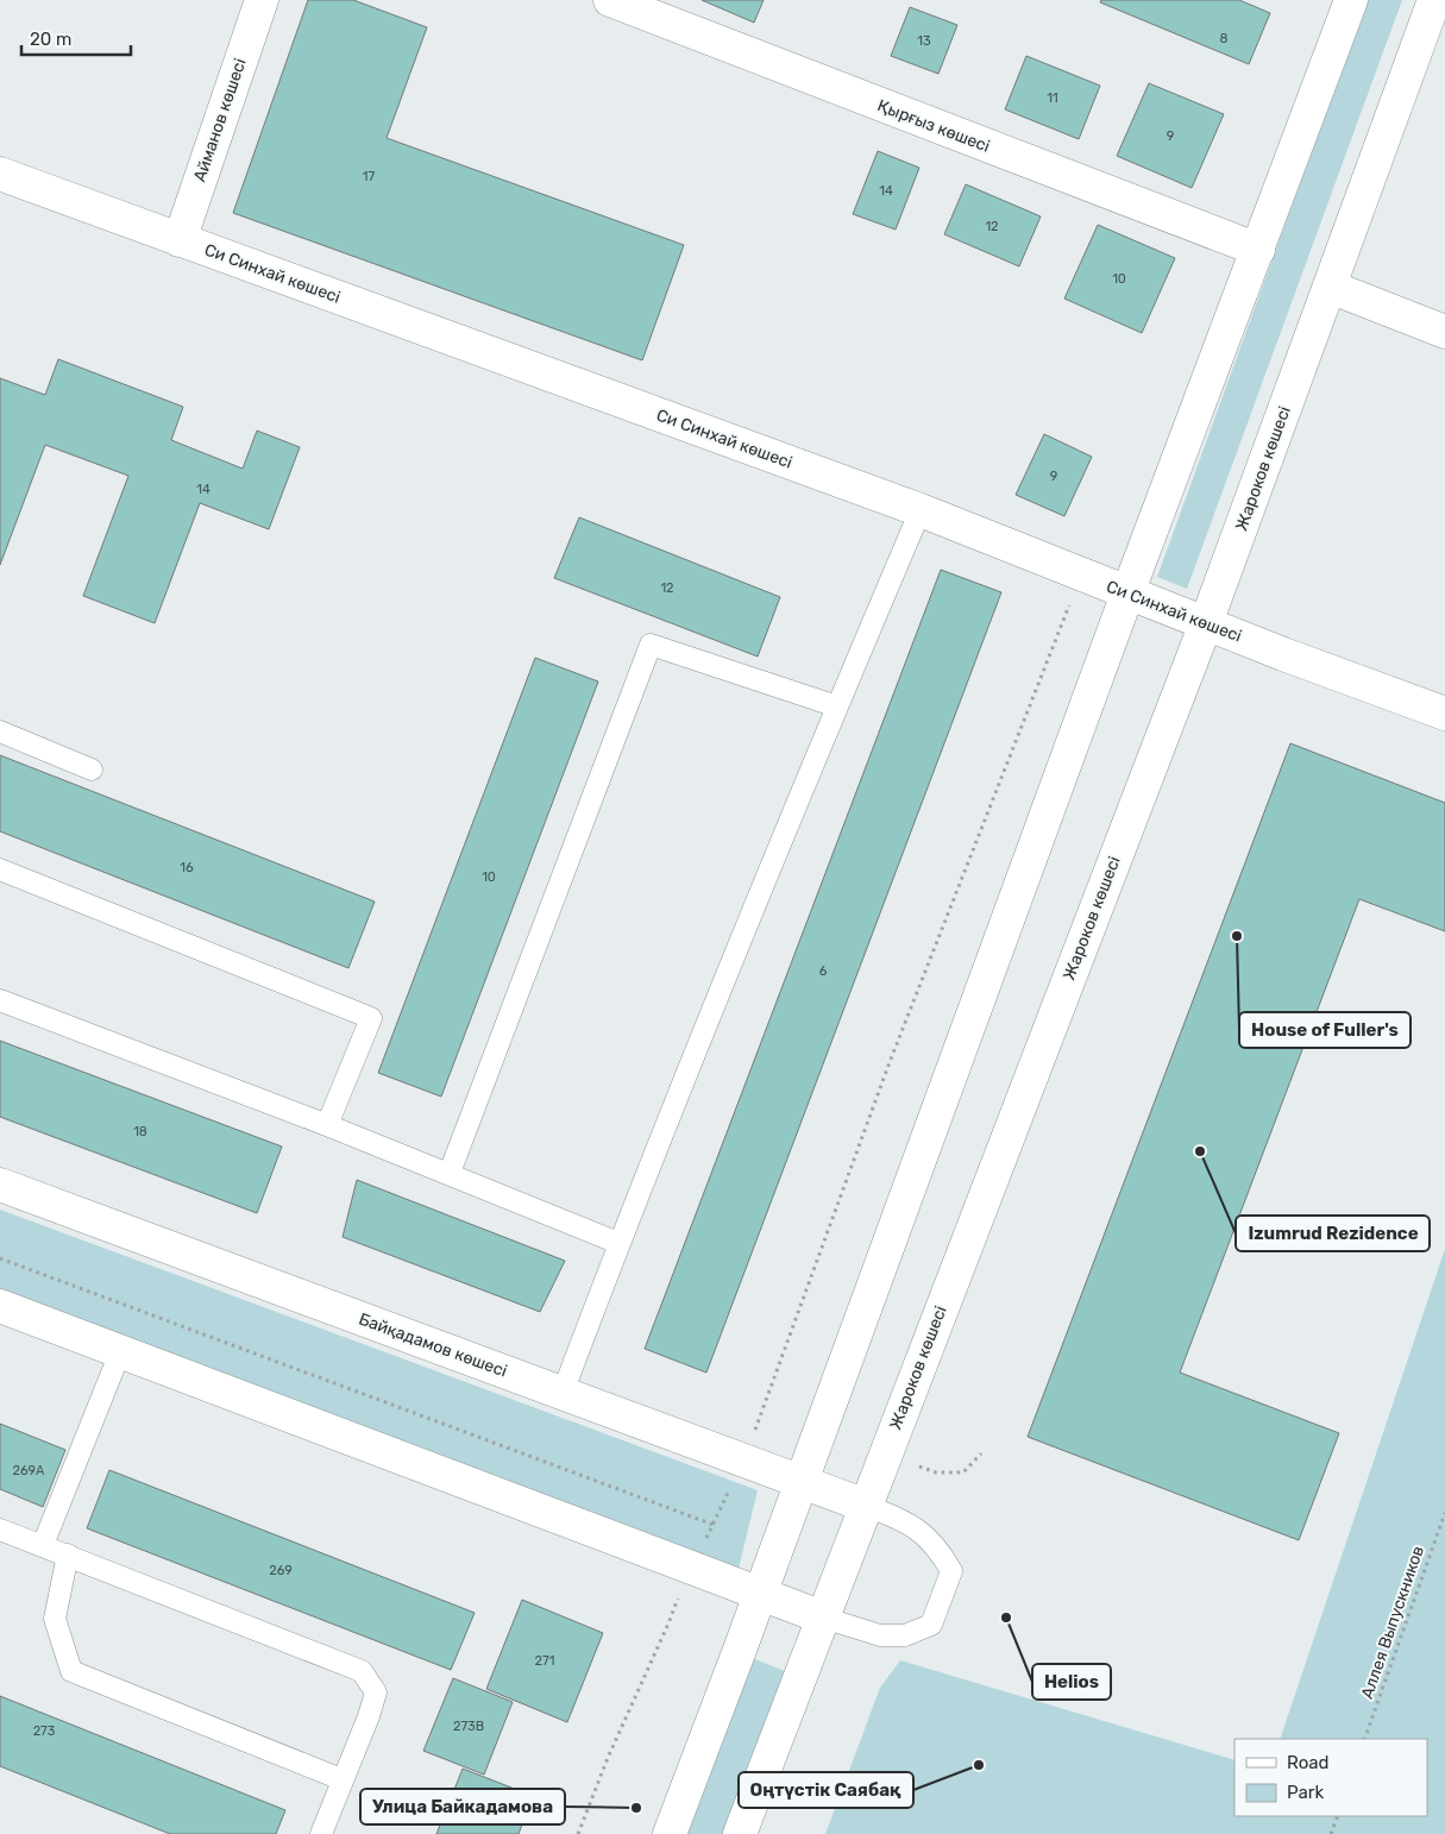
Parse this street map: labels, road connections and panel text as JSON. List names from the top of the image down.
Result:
{
  "streets": {
    "street": [
      "Айманов көшесі",
      "Қырғыз көшесі",
      "Си Синхай көшесі",
      "Жароков көшесі",
      "Байқадамов көшесі"
    ],
    "path": ["Аллея Выпускников"]
  },
  "crossings": [
    ["Айманов көшесі", "Си Синхай көшесі"],
    ["Си Синхай көшесі", "Жароков көшесі"],
    ["Жароков көшесі", "Байқадамов көшесі"]
  ],
  "places": [
    "House of Fuller's",
    "Izumrud Rezidence",
    "Helios",
    "Оңтүстік Саябақ",
    "Улица Байкадамова"
  ],
  "house_numbers": [
    "8",
    "13",
    "11",
    "9",
    "17",
    "14",
    "12",
    "10",
    "9",
    "14",
    "12",
    "16",
    "10",
    "6",
    "18",
    "269А",
    "269",
    "271",
    "273В",
    "273"
  ],
  "legend": ["Road", "Park"],
  "scale_bar": "20 m"
}
